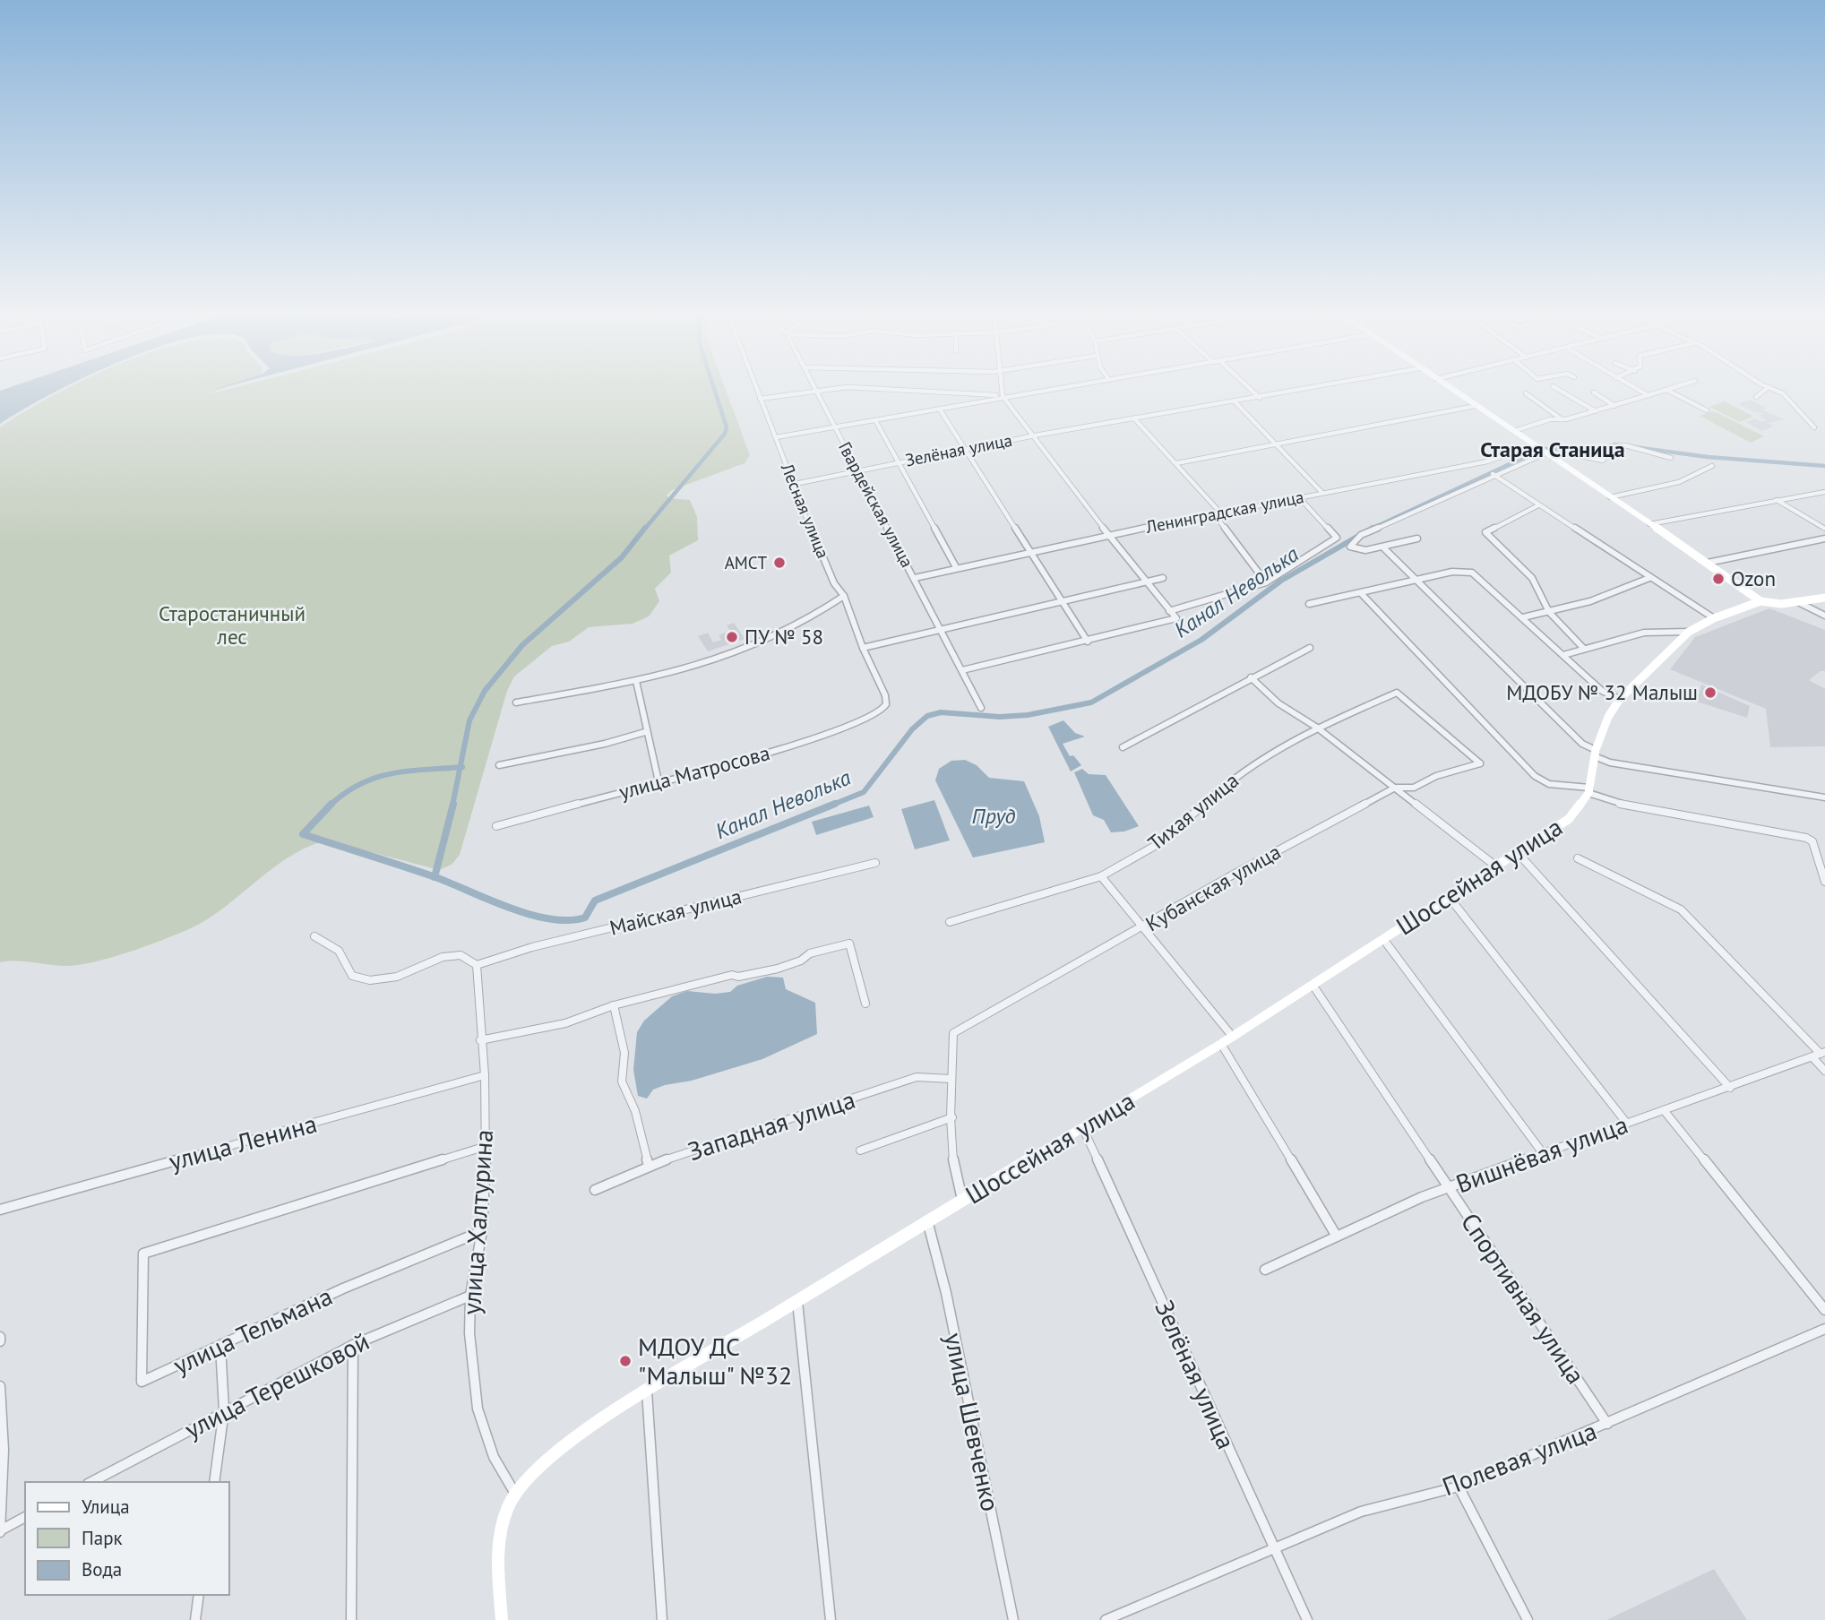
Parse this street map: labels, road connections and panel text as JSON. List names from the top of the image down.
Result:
{
  "streets": {
    "main road": ["Шоссейная улица"],
    "street": [
      "Зелёная улица",
      "Гвардейская улица",
      "Лесная улица",
      "Ленинградская улица",
      "улица Матросова",
      "Тихая улица",
      "Кубанская улица",
      "Майская улица",
      "Западная улица",
      "улица Ленина",
      "Вишнёвая улица",
      "улица Халтурина",
      "Спортивная улица",
      "улица Тельмана",
      "улица Терешковой",
      "улица Шевченко",
      "Полевая улица"
    ]
  },
  "crossings": [
    ["Зелёная улица", "Гвардейская улица"],
    ["Зелёная улица", "Лесная улица"],
    ["Зелёная улица", "Шоссейная улица"],
    ["Зелёная улица", "Полевая улица"],
    ["Гвардейская улица", "Ленинградская улица"],
    ["Лесная улица", "улица Матросова"],
    ["Тихая улица", "Кубанская улица"],
    ["Шоссейная улица", "улица Халтурина"],
    ["Шоссейная улица", "Спортивная улица"],
    ["Шоссейная улица", "улица Шевченко"],
    ["Кубанская улица", "Западная улица"],
    ["Майская улица", "улица Халтурина"],
    ["улица Ленина", "улица Халтурина"],
    ["Вишнёвая улица", "Спортивная улица"],
    ["улица Халтурина", "улица Тельмана"],
    ["улица Халтурина", "улица Терешковой"],
    ["Спортивная улица", "Полевая улица"]
  ],
  "districts": ["Старая Станица"],
  "water": ["Канал Неволька", "Пруд"],
  "parks": ["Старостаничный лес"],
  "places": [
    "АМСТ",
    "Ozon",
    "ПУ № 58",
    "МДОБУ № 32 Малыш",
    "МДОУ ДС \"Малыш\" №32"
  ],
  "legend": ["Улица", "Парк", "Вода"]
}
